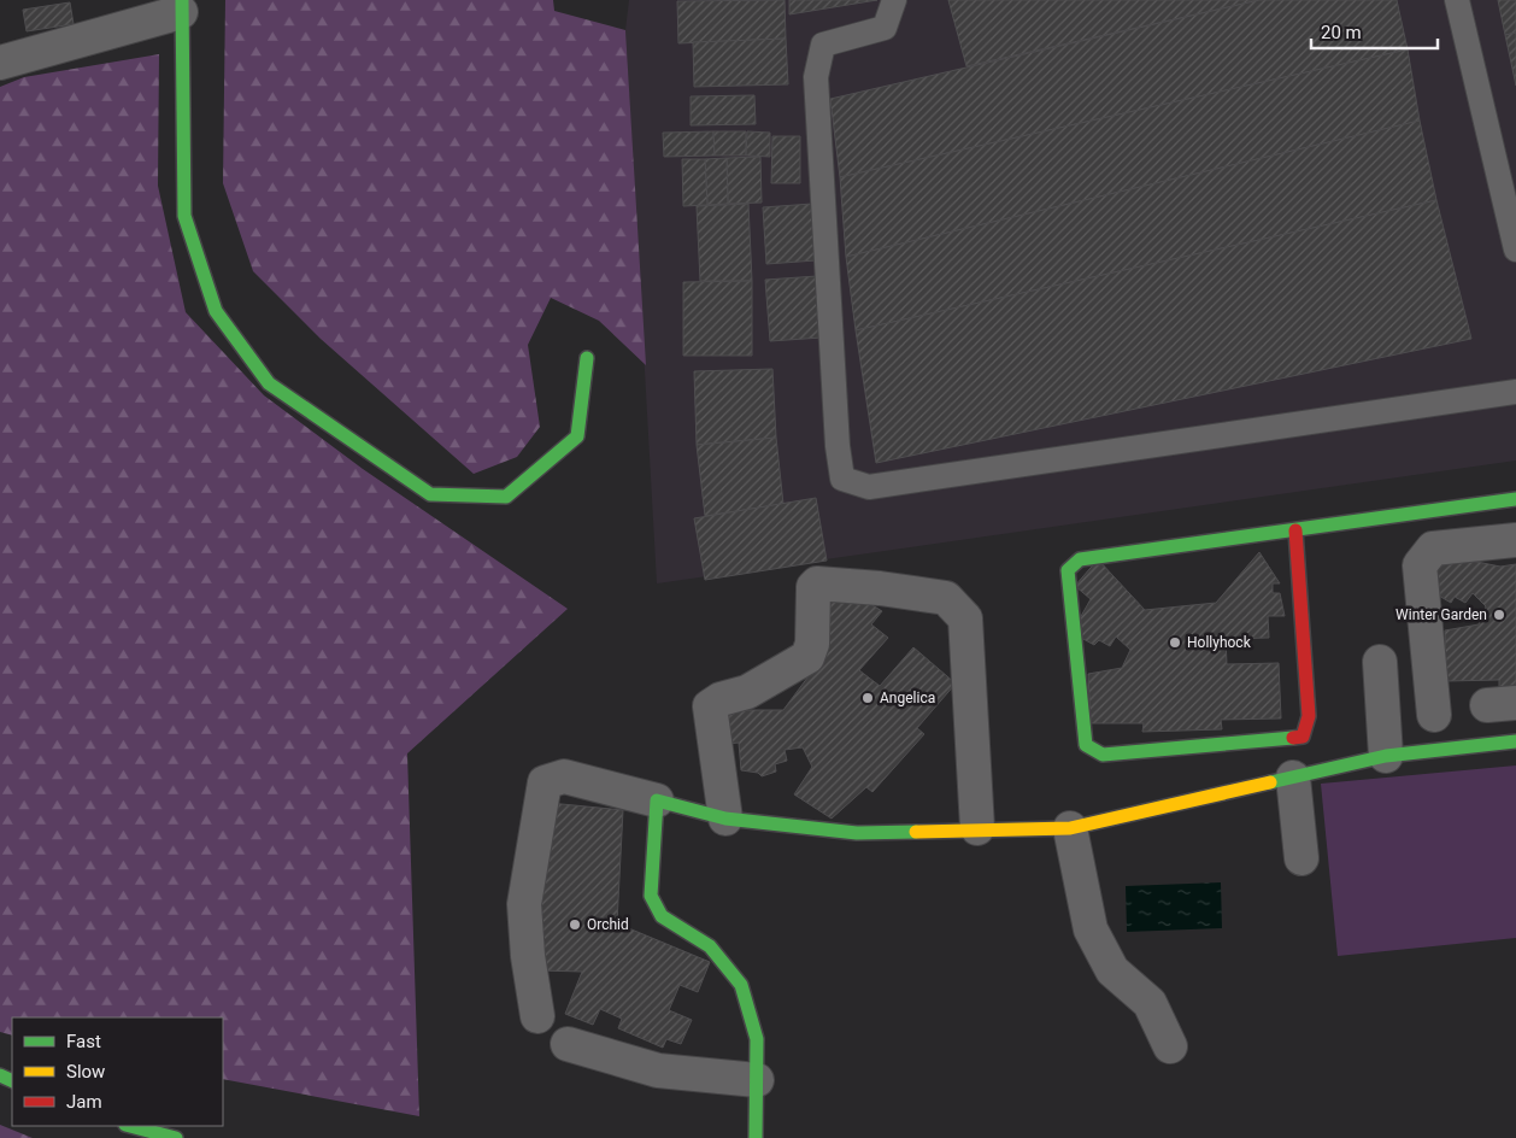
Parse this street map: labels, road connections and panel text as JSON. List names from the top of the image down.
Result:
{
  "places": [
    "Winter Garden",
    "Hollyhock",
    "Angelica",
    "Orchid"
  ],
  "legend": ["Fast", "Slow", "Jam"],
  "scale_bar": "20 m"
}
